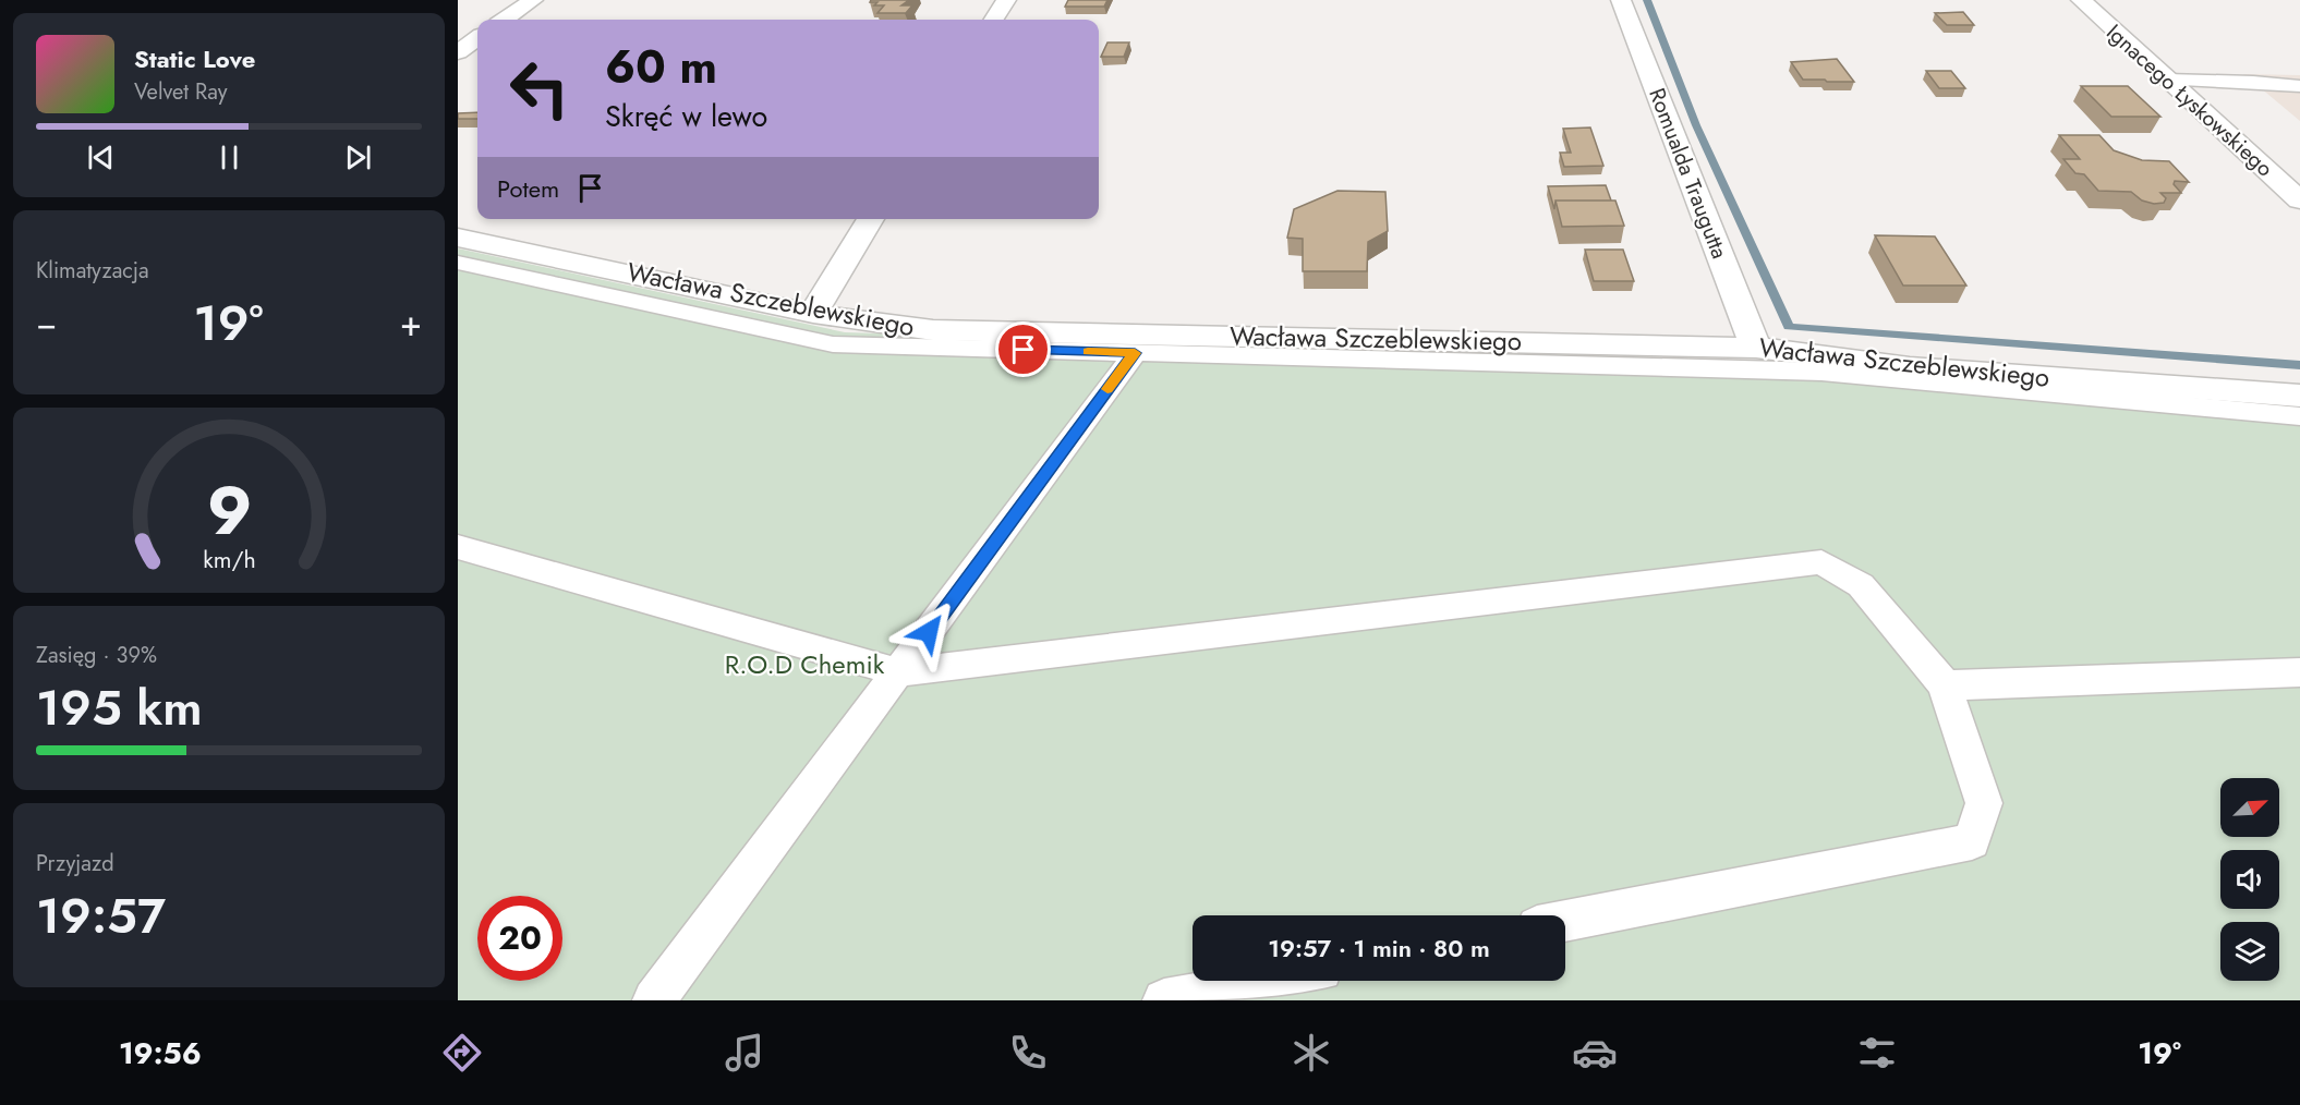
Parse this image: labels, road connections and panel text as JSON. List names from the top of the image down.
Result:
{
  "streets": {
    "street": ["Ignacego Łyskowskiego", "Romualda Traugutta", "Wacława Szczeblewskiego"]
  },
  "crossings": [
    ["Romualda Traugutta", "Wacława Szczeblewskiego"]
  ],
  "parks": ["R.O.D Chemik"],
  "north": "top right",
  "page": {
    "turn": ["60 m", "Skręć w lewo"],
    "song": ["Static Love", "Velvet Ray"],
    "then": "Potem",
    "tile": [
      "Klimatyzacja",
      ["Zasięg · 39%", "195 km"],
      ["Przyjazd", "19:57"]
    ],
    "heat": ["−", "19°", "+"],
    "limit": "20",
    "trip": "19:57 · 1 min · 80 m",
    "tabs": ["19:56", "19°"],
    "gauge": ["9", "km/h"]
  }
}
